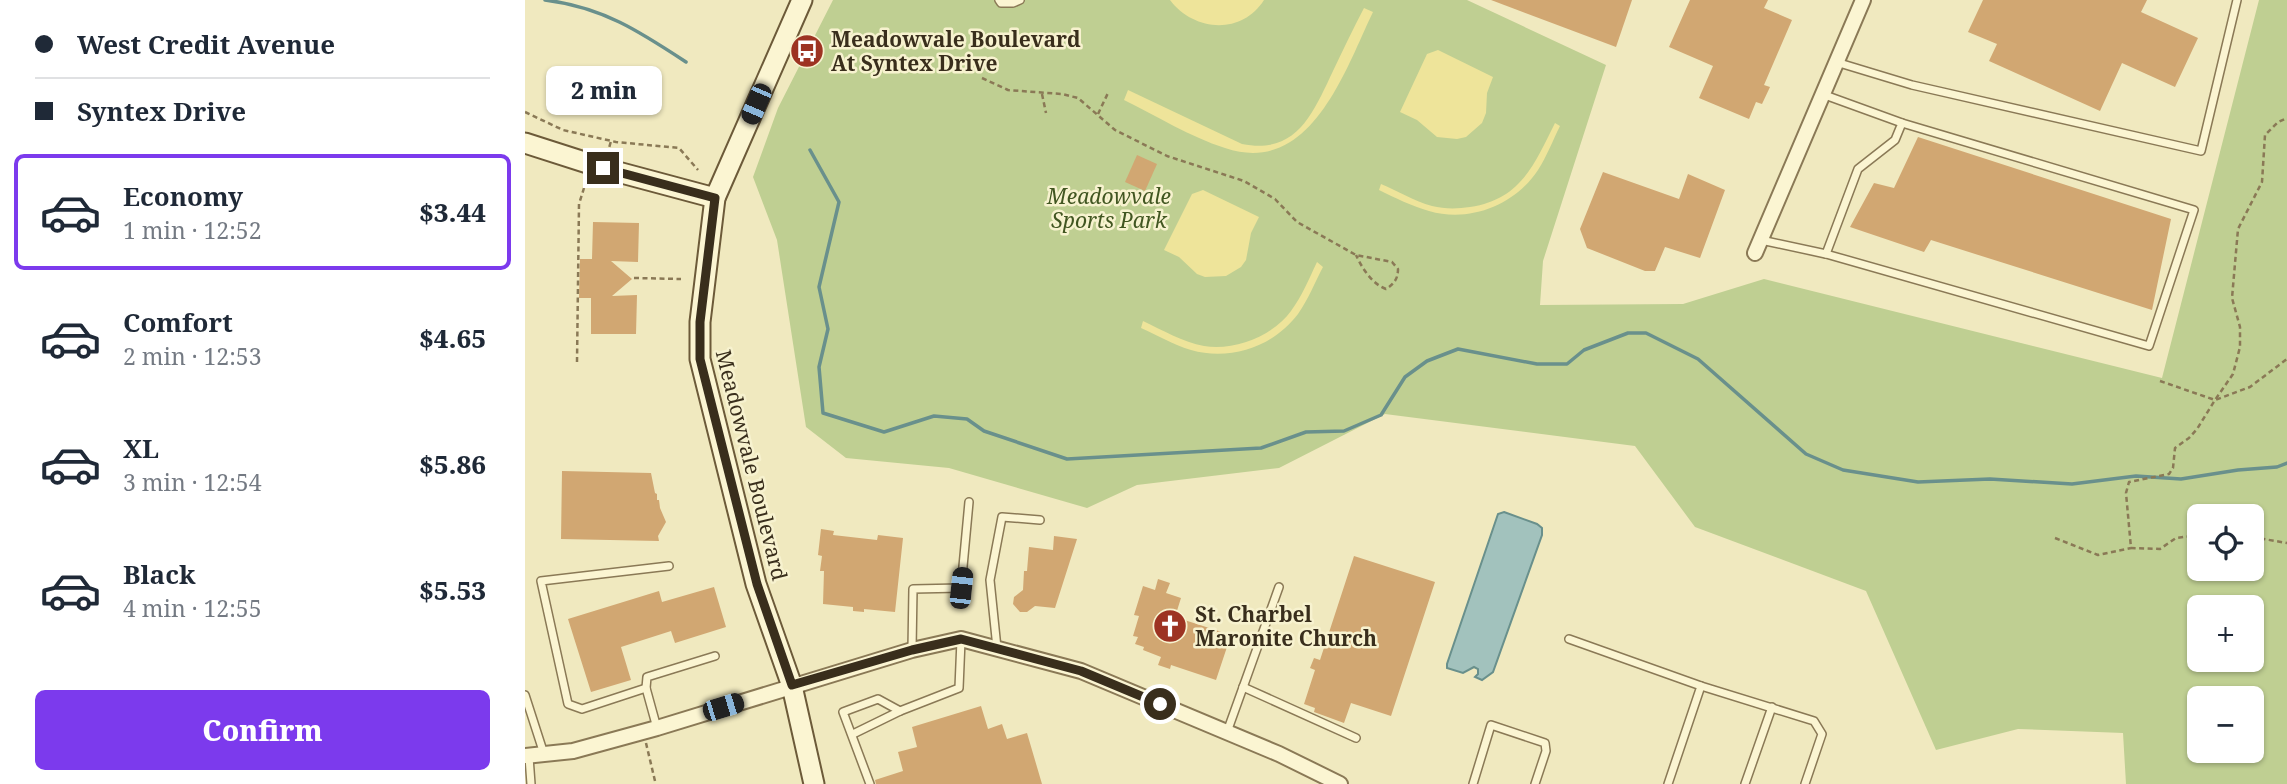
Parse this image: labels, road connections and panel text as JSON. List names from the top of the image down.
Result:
{
  "streets": {
    "main road": ["Meadowvale Boulevard"]
  },
  "parks": ["Meadowvale Sports Park"],
  "places": {
    "bus stop": ["Meadowvale Boulevard At Syntex Drive"],
    "church": ["St. Charbel Maronite Church"]
  },
  "page": {
    "banner": ["West Credit Avenue", "Syntex Drive"],
    "bubble": "2 min",
    "list": [
      {
        "name": "Economy",
        "note": "1 min · 12:52",
        "value": "$3.44"
      },
      {
        "name": "Comfort",
        "note": "2 min · 12:53",
        "value": "$4.65"
      },
      {
        "name": "XL",
        "note": "3 min · 12:54",
        "value": "$5.86"
      },
      {
        "name": "Black",
        "note": "4 min · 12:55",
        "value": "$5.53"
      }
    ],
    "map_buttons": ["+", "−"],
    "buttons": "Confirm"
  }
}
